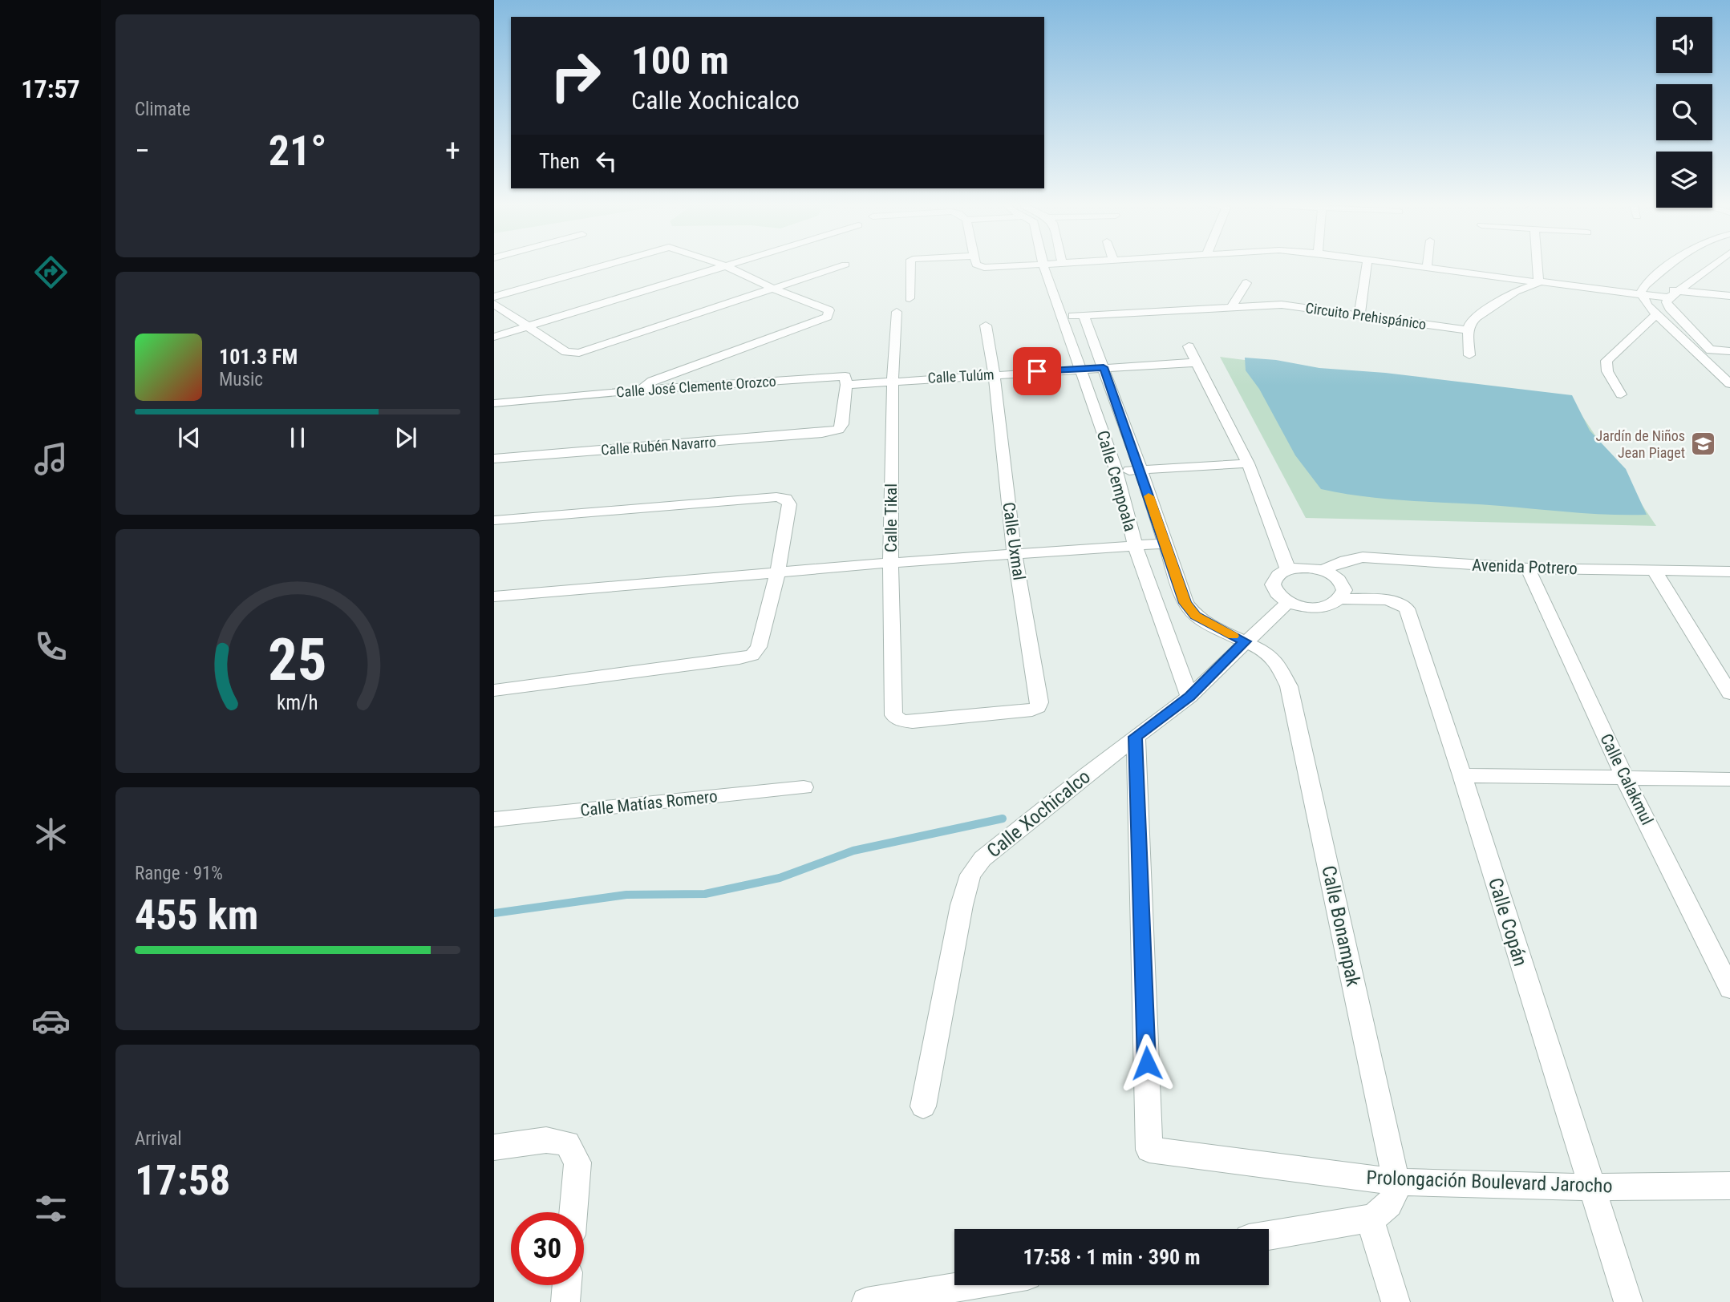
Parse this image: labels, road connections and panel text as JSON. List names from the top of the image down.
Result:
{
  "streets": {
    "street": [
      "Circuito Prehispánico",
      "Calle Tulúm",
      "Calle José Clemente Orozco",
      "Calle Rubén Navarro",
      "Calle Cempoala",
      "Calle Tikal",
      "Calle Uxmal",
      "Avenida Potrero",
      "Calle Calakmul",
      "Calle Matías Romero",
      "Calle Xochicalco",
      "Calle Copán",
      "Calle Bonampak",
      "Prolongación Boulevard Jarocho"
    ]
  },
  "crossings": [
    ["Circuito Prehispánico", "Calle Cempoala"],
    ["Calle Tulúm", "Calle José Clemente Orozco"],
    ["Calle Tulúm", "Calle Cempoala"],
    ["Calle Tulúm", "Calle Tikal"],
    ["Calle Tulúm", "Calle Uxmal"],
    ["Calle José Clemente Orozco", "Calle Rubén Navarro"],
    ["Calle José Clemente Orozco", "Calle Tikal"],
    ["Calle Cempoala", "Calle Xochicalco"],
    ["Calle Cempoala", "Calle Bonampak"],
    ["Calle Tikal", "Calle Uxmal"],
    ["Avenida Potrero", "Calle Calakmul"],
    ["Calle Xochicalco", "Calle Bonampak"],
    ["Calle Xochicalco", "Prolongación Boulevard Jarocho"],
    ["Calle Copán", "Prolongación Boulevard Jarocho"],
    ["Calle Bonampak", "Prolongación Boulevard Jarocho"]
  ],
  "places": {
    "school or university": ["Jardín de Niños Jean Piaget"]
  },
  "page": {
    "tabs": "17:57",
    "tile": [
      "Climate",
      ["Range · 91%", "455 km"],
      ["Arrival", "17:58"]
    ],
    "turn": ["100 m", "Calle Xochicalco"],
    "heat": ["−", "21°", "+"],
    "then": "Then",
    "song": ["101.3 FM", "Music"],
    "limit": "30",
    "trip": "17:58 · 1 min · 390 m",
    "gauge": ["25", "km/h"]
  }
}
